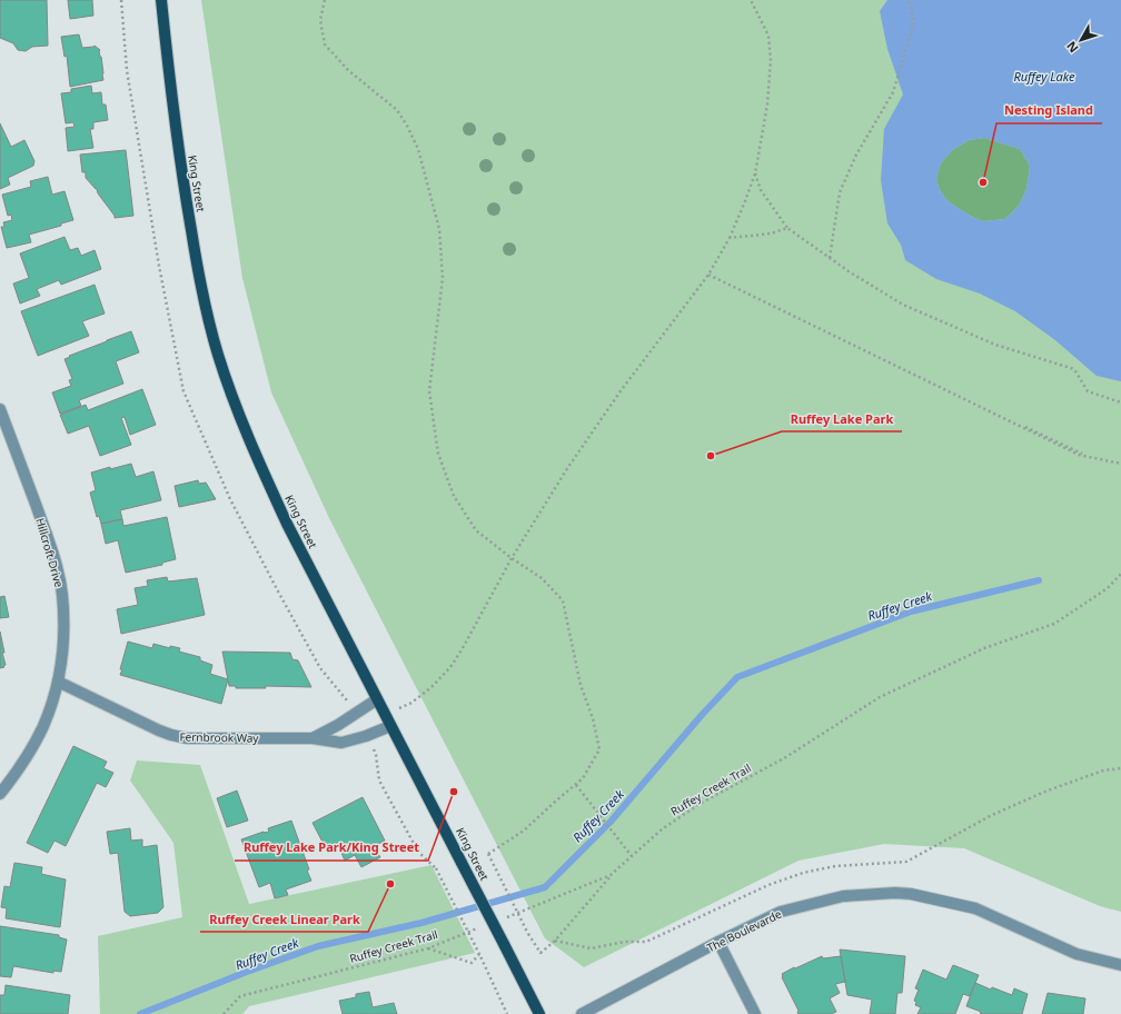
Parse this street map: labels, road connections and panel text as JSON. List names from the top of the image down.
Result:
{
  "streets": {
    "main road": ["King Street"],
    "street": ["Hillcroft Drive", "Fernbrook Way", "The Boulevarde"],
    "path": ["Ruffey Creek Trail"]
  },
  "crossings": [
    ["King Street", "Fernbrook Way"],
    ["Hillcroft Drive", "Fernbrook Way"]
  ],
  "water": ["Ruffey Lake", "Ruffey Creek"],
  "places": [
    "Nesting Island",
    "Ruffey Lake Park",
    "Ruffey Lake Park/King Street",
    "Ruffey Creek Linear Park"
  ],
  "north": "bottom left"
}
